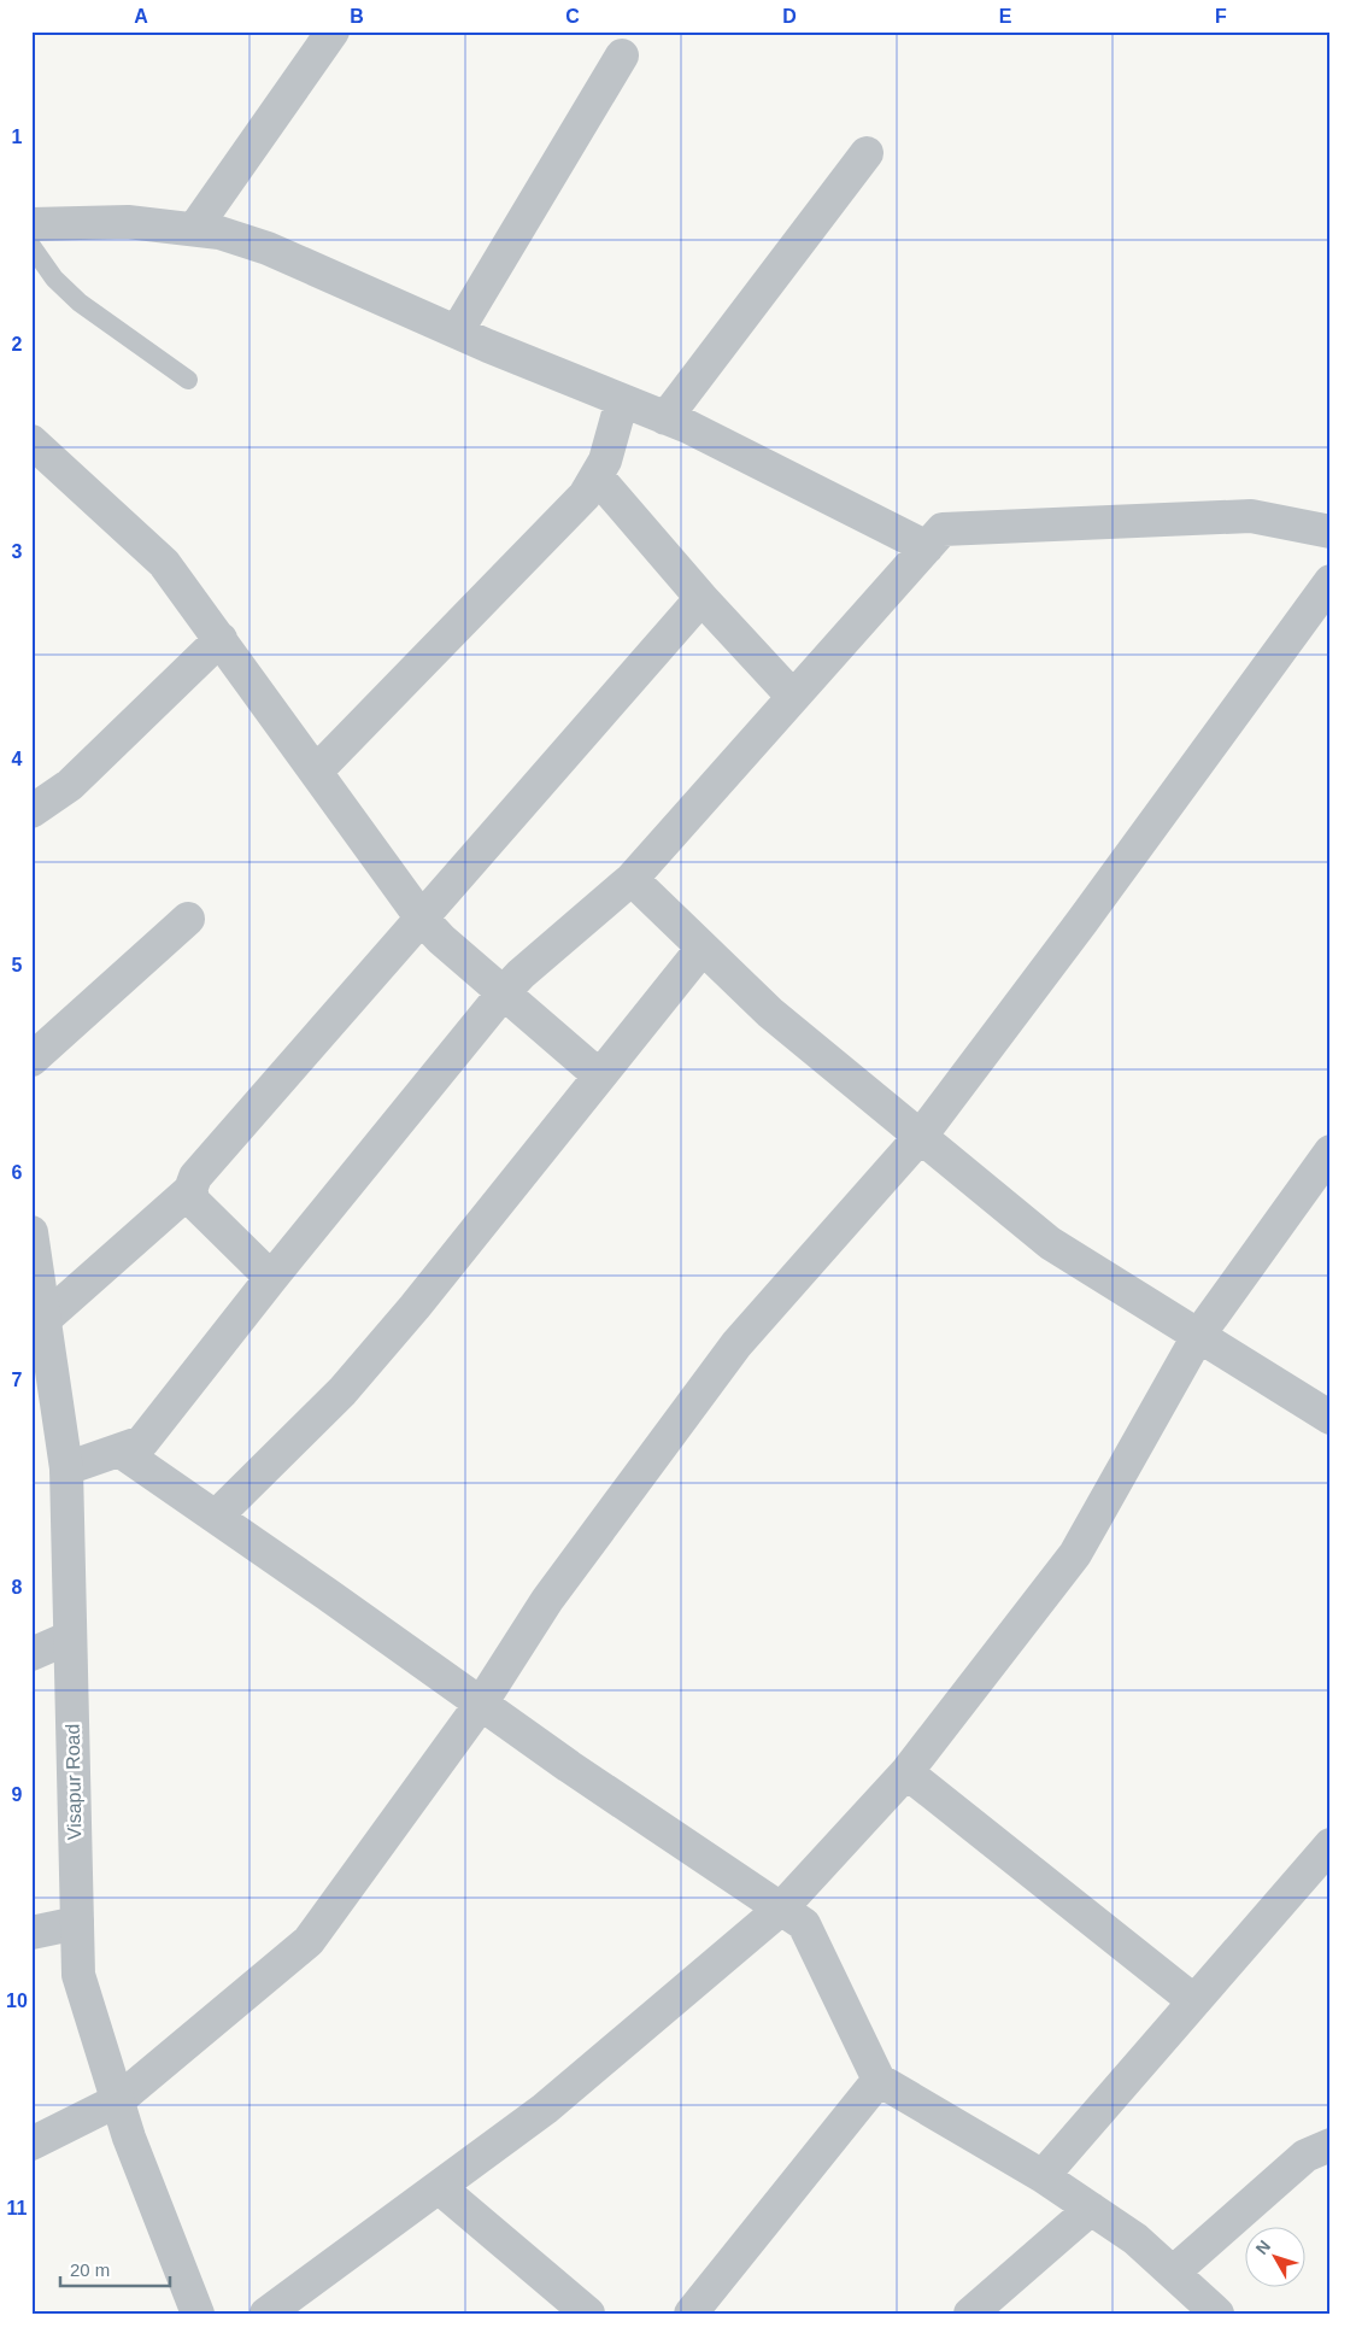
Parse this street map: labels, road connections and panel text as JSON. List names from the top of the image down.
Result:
{
  "streets": {
    "street": ["Visapur Road"]
  },
  "scale_bar": "20 m",
  "north": "top left",
  "grid": {
    "columns": [
      "A",
      "B",
      "C",
      "D",
      "E",
      "F"
    ],
    "rows": [
      "1",
      "2",
      "3",
      "4",
      "5",
      "6",
      "7",
      "8",
      "9",
      "10",
      "11"
    ]
  }
}
